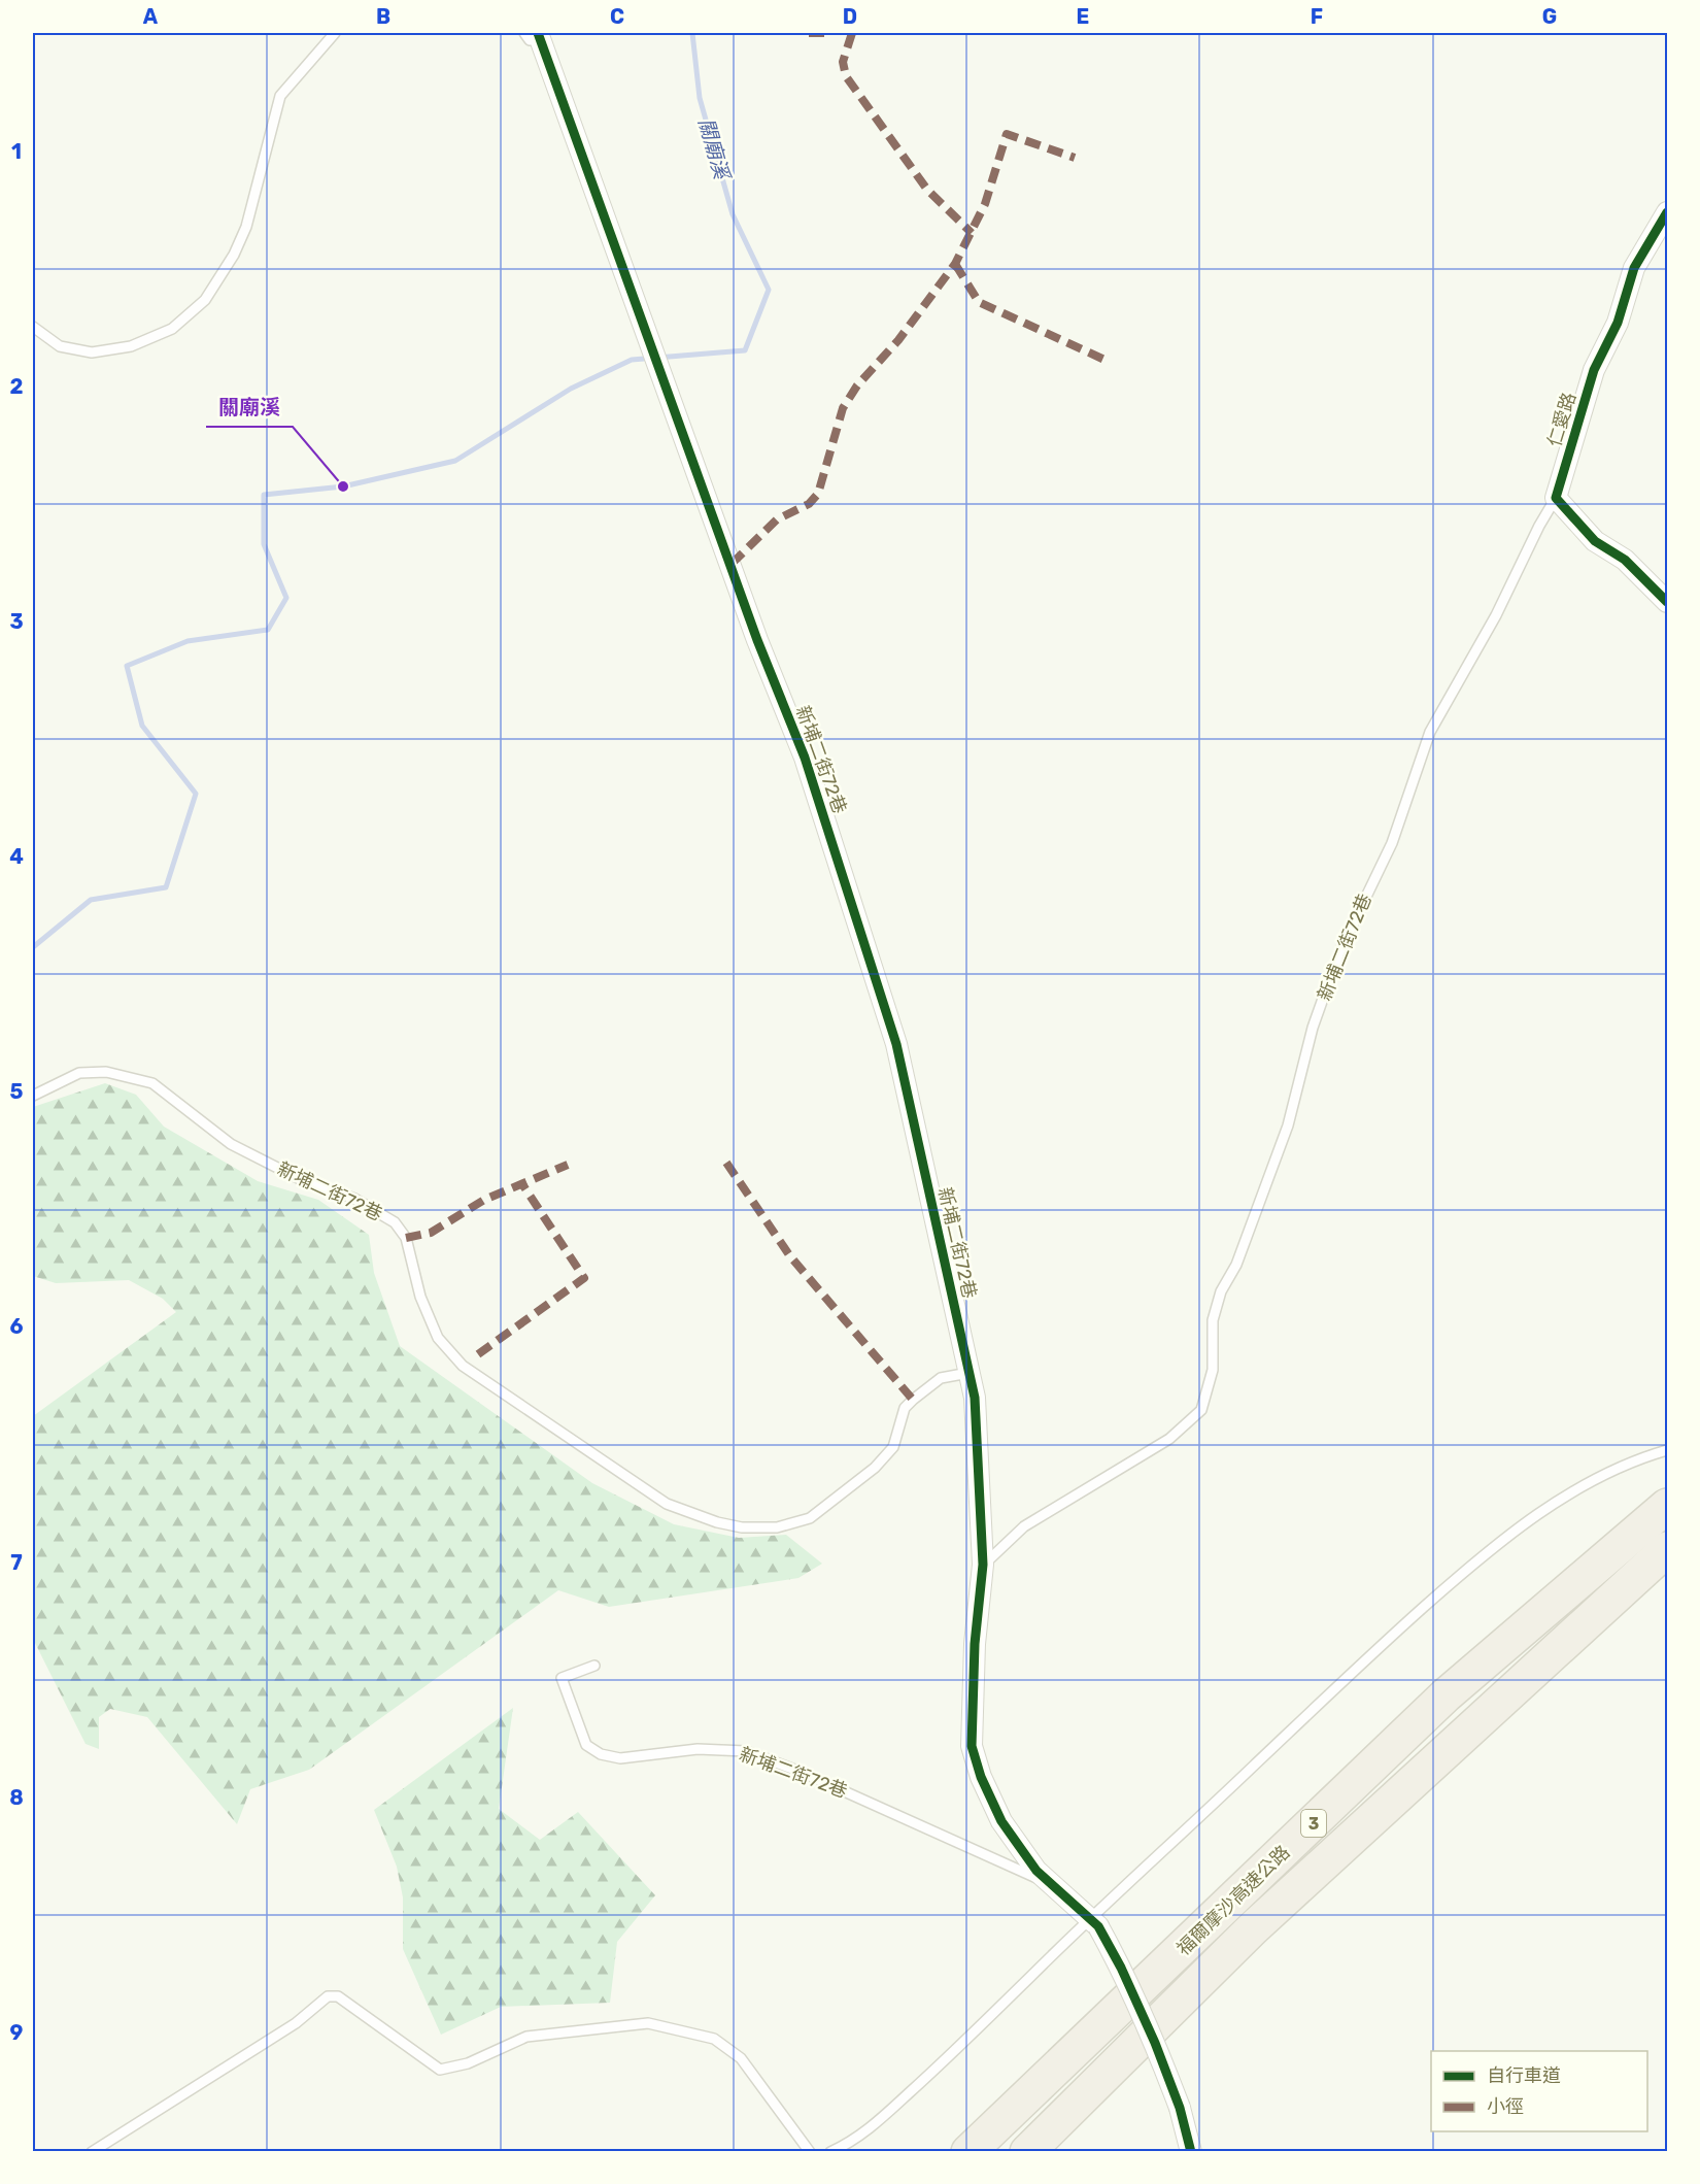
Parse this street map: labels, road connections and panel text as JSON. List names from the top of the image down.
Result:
{
  "streets": {
    "highway": ["3", "福爾摩沙高速公路"],
    "street": ["仁愛路", "新埔二街72巷"]
  },
  "crossings": [
    ["仁愛路", "新埔二街72巷"]
  ],
  "water": ["關廟溪"],
  "places": ["關廟溪"],
  "legend": ["自行車道", "小徑"],
  "grid": {
    "columns": [
      "A",
      "B",
      "C",
      "D",
      "E",
      "F",
      "G"
    ],
    "rows": [
      "1",
      "2",
      "3",
      "4",
      "5",
      "6",
      "7",
      "8",
      "9"
    ]
  }
}
